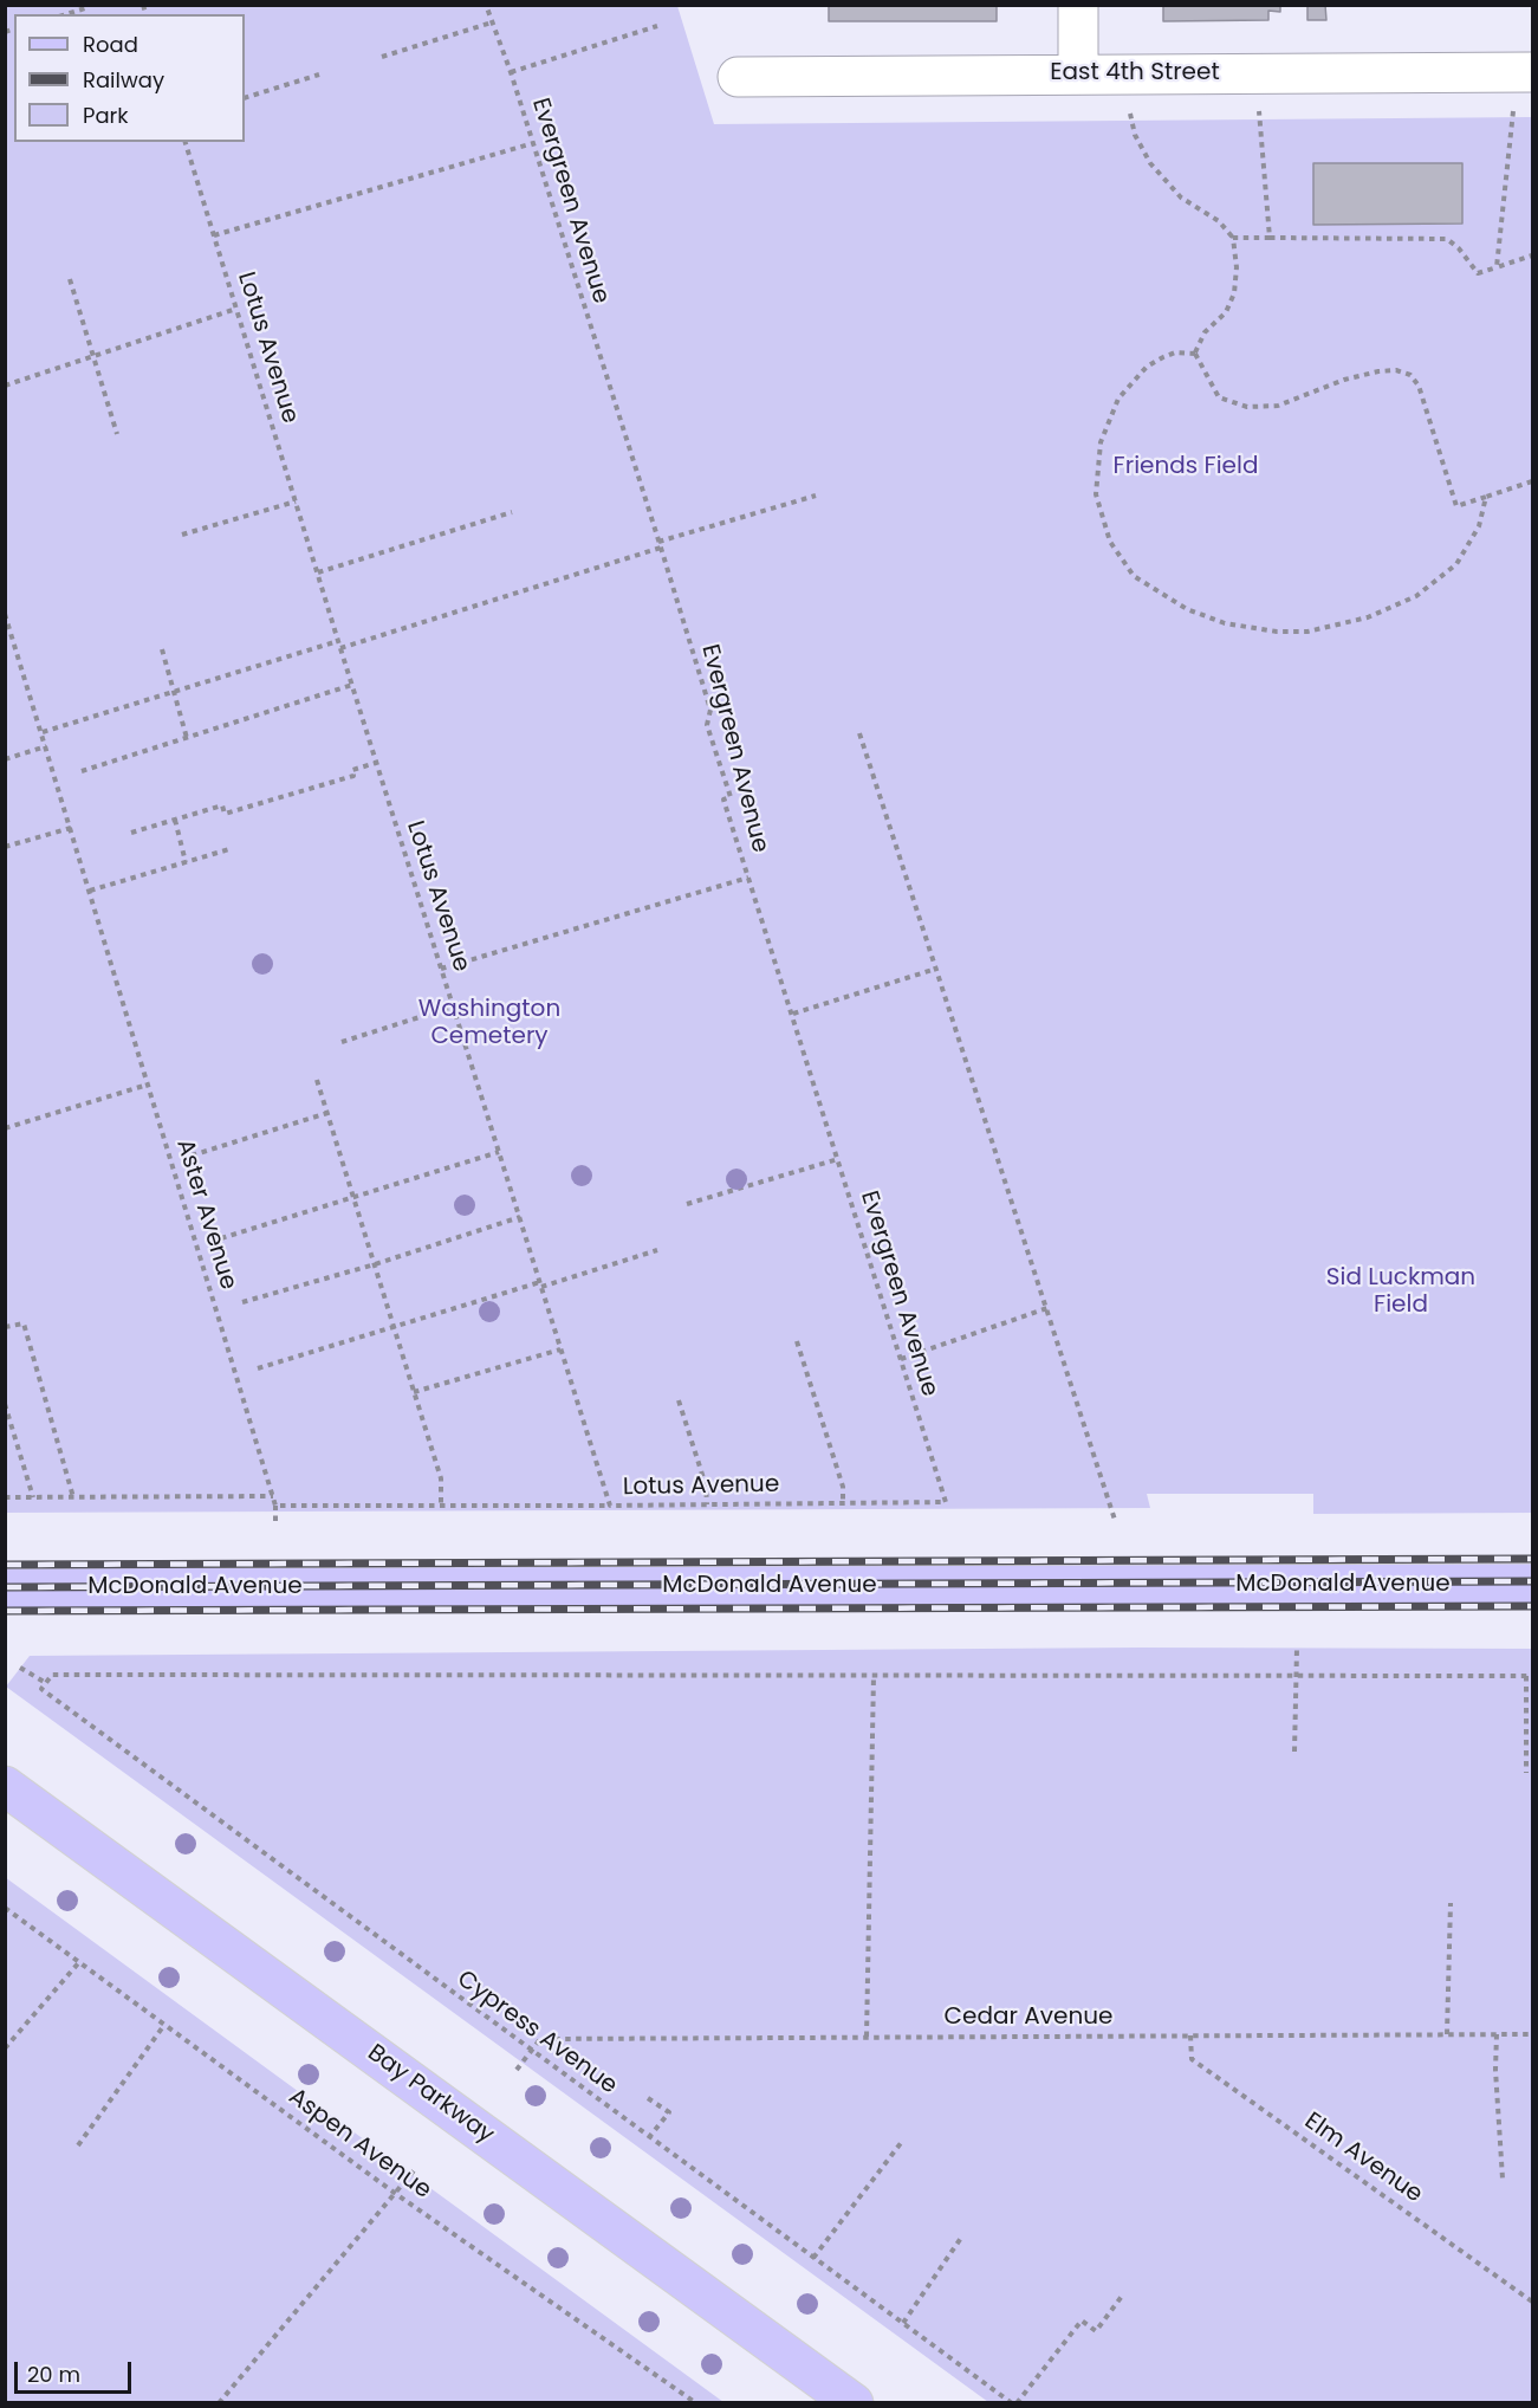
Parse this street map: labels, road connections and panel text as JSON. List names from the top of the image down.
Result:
{
  "streets": {
    "main road": ["McDonald Avenue", "Bay Parkway"],
    "street": ["East 4th Street"],
    "path": [
      "Evergreen Avenue",
      "Lotus Avenue",
      "Aster Avenue",
      "Cedar Avenue",
      "Cypress Avenue",
      "Aspen Avenue",
      "Elm Avenue"
    ]
  },
  "crossings": [
    ["Evergreen Avenue", "Lotus Avenue"],
    ["Cedar Avenue", "Cypress Avenue"],
    ["Cedar Avenue", "Elm Avenue"]
  ],
  "parks": ["Friends Field", "Washington Cemetery", "Sid Luckman Field"],
  "legend": ["Road", "Railway", "Park"],
  "scale_bar": "20 m"
}
